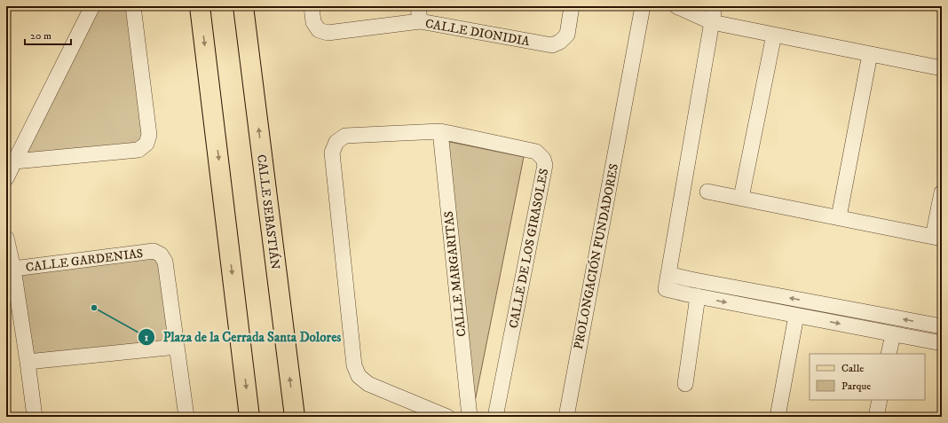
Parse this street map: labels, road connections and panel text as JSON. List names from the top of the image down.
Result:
{
  "streets": {
    "main road": ["CALLE SEBASTIÁN"],
    "street": [
      "CALLE DIONIDIA",
      "CALLE DE LOS GIRASOLES",
      "PROLONGACIÓN FUNDADORES",
      "CALLE GARDENIAS",
      "CALLE MARGARITAS"
    ]
  },
  "crossings": [
    ["CALLE DE LOS GIRASOLES", "CALLE MARGARITAS"]
  ],
  "places": ["Plaza de la Cerrada Santa Dolores"],
  "legend": ["Calle", "Parque"],
  "scale_bar": "20 m"
}
